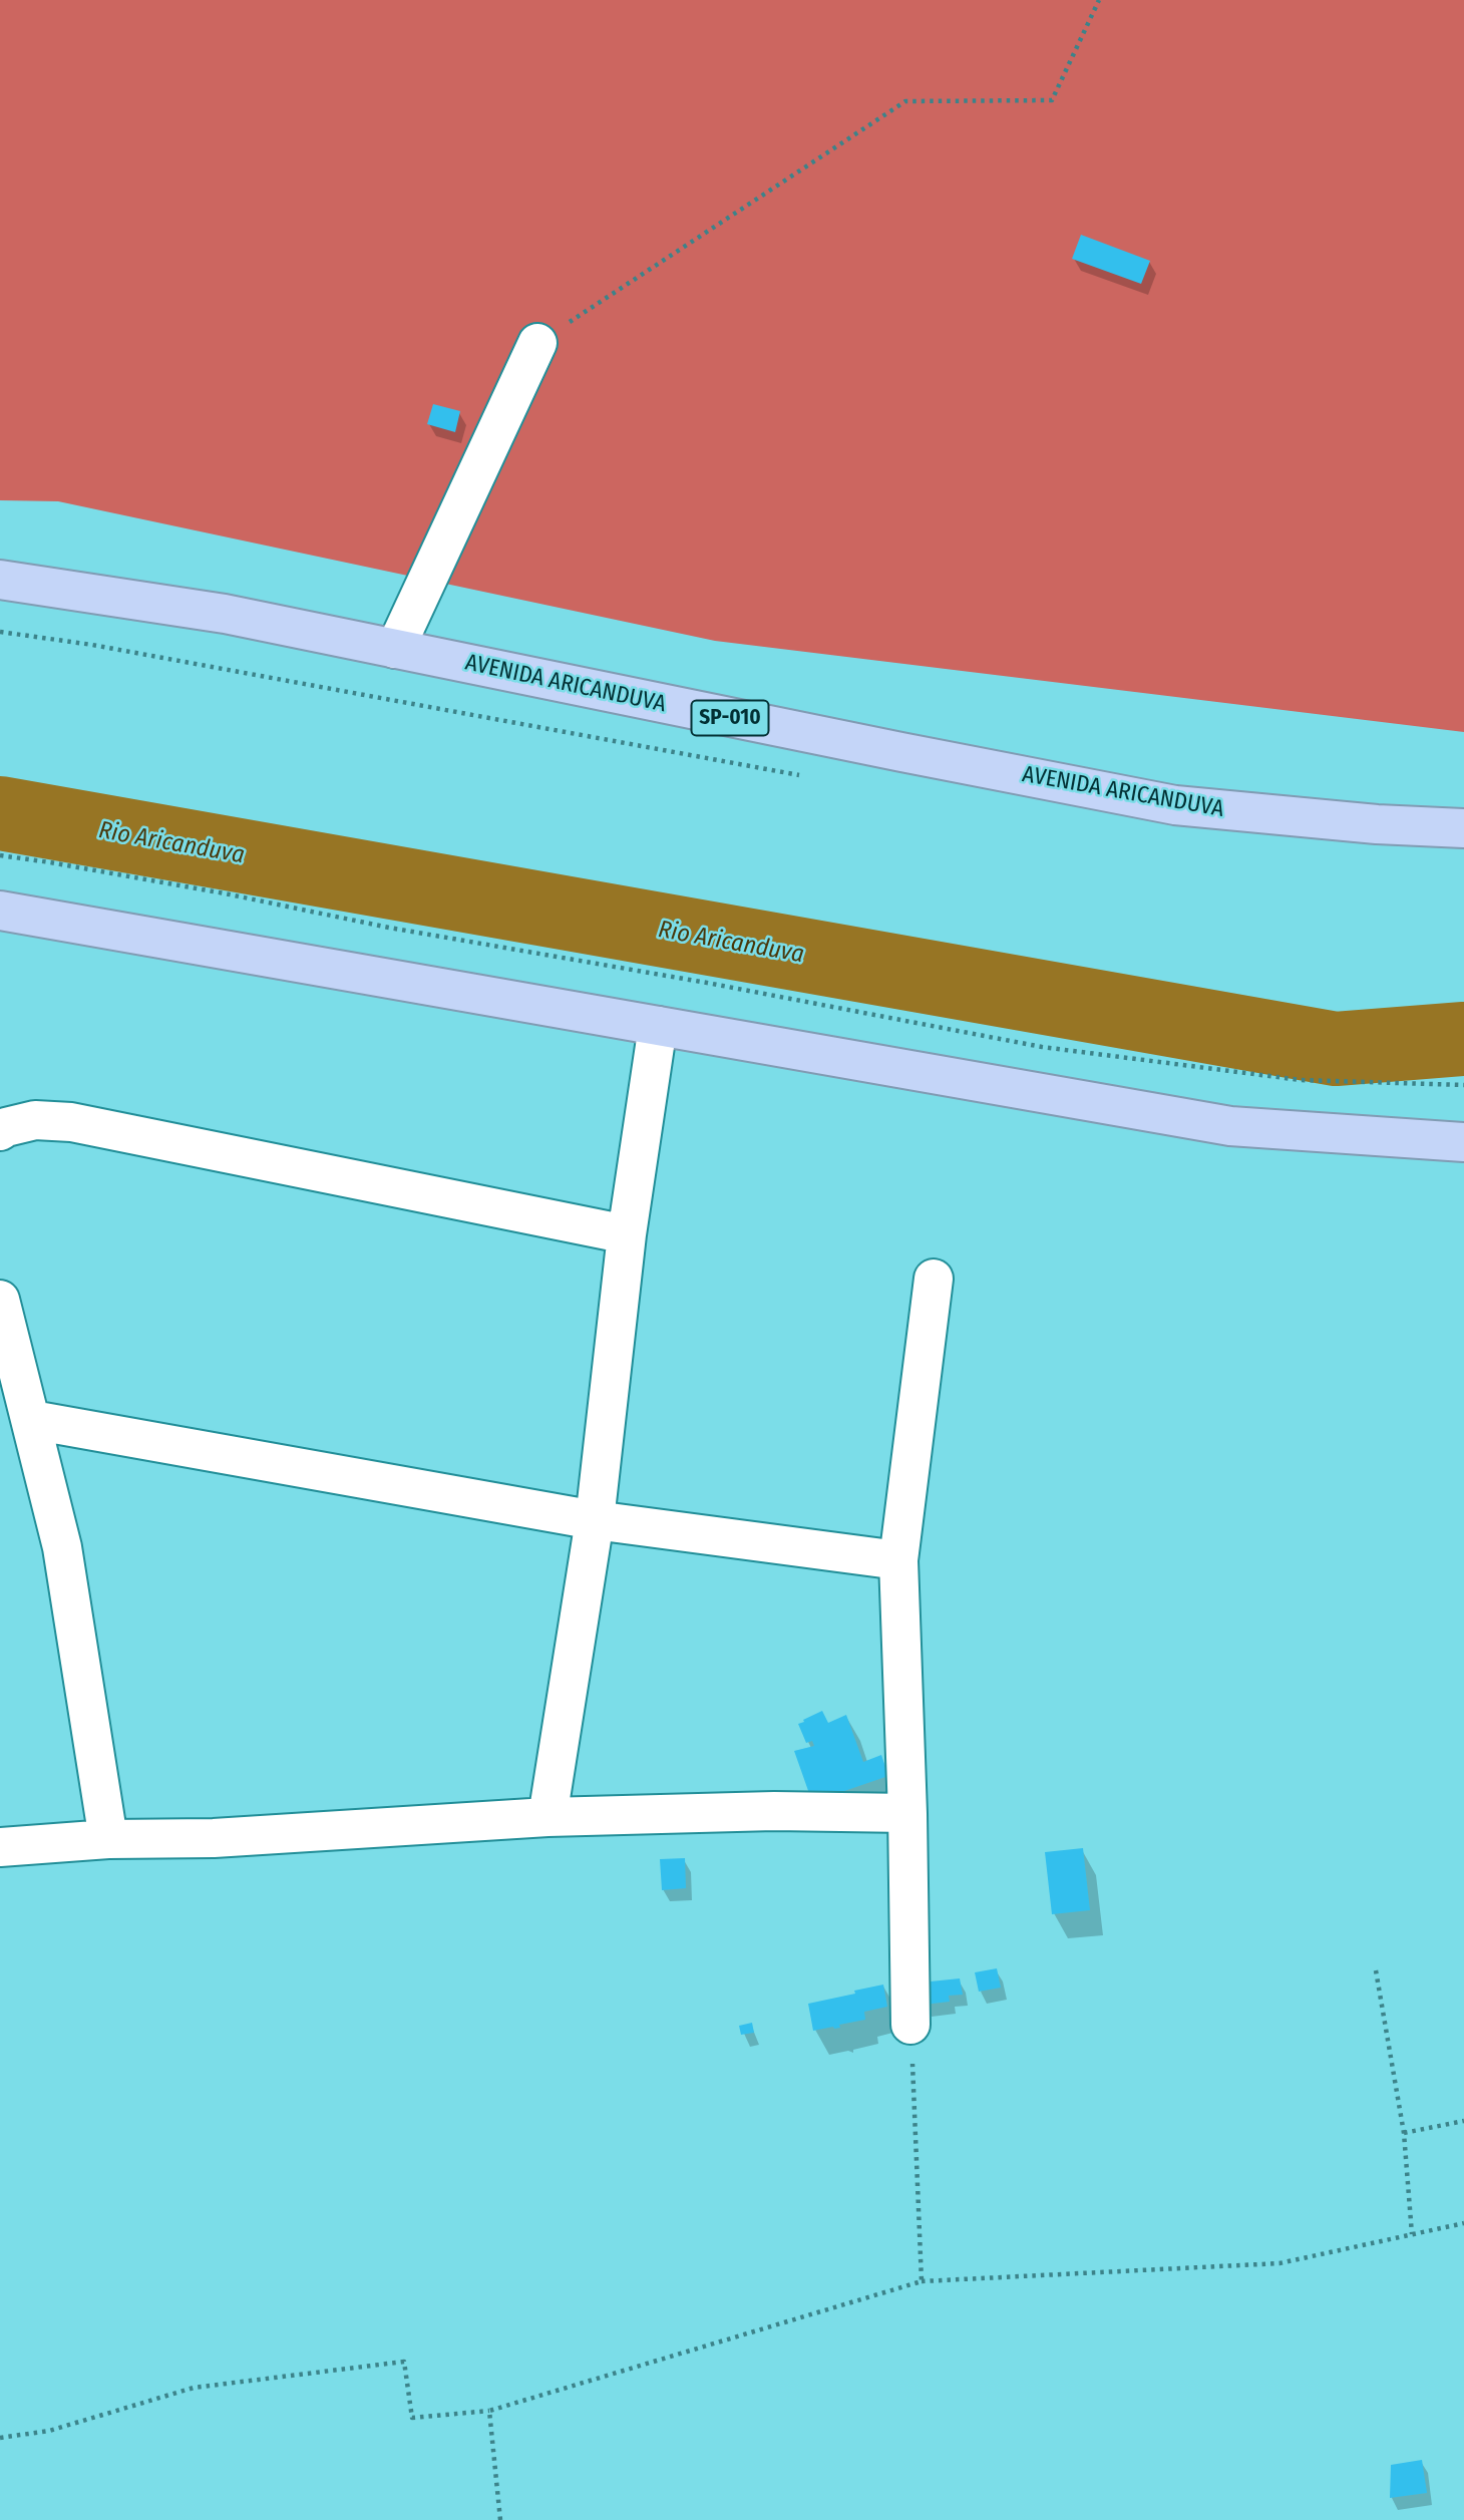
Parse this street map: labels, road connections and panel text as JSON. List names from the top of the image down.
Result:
{
  "streets": {
    "highway": ["AVENIDA ARICANDUVA", "SP-010"]
  },
  "water": ["Rio Aricanduva"]
}
